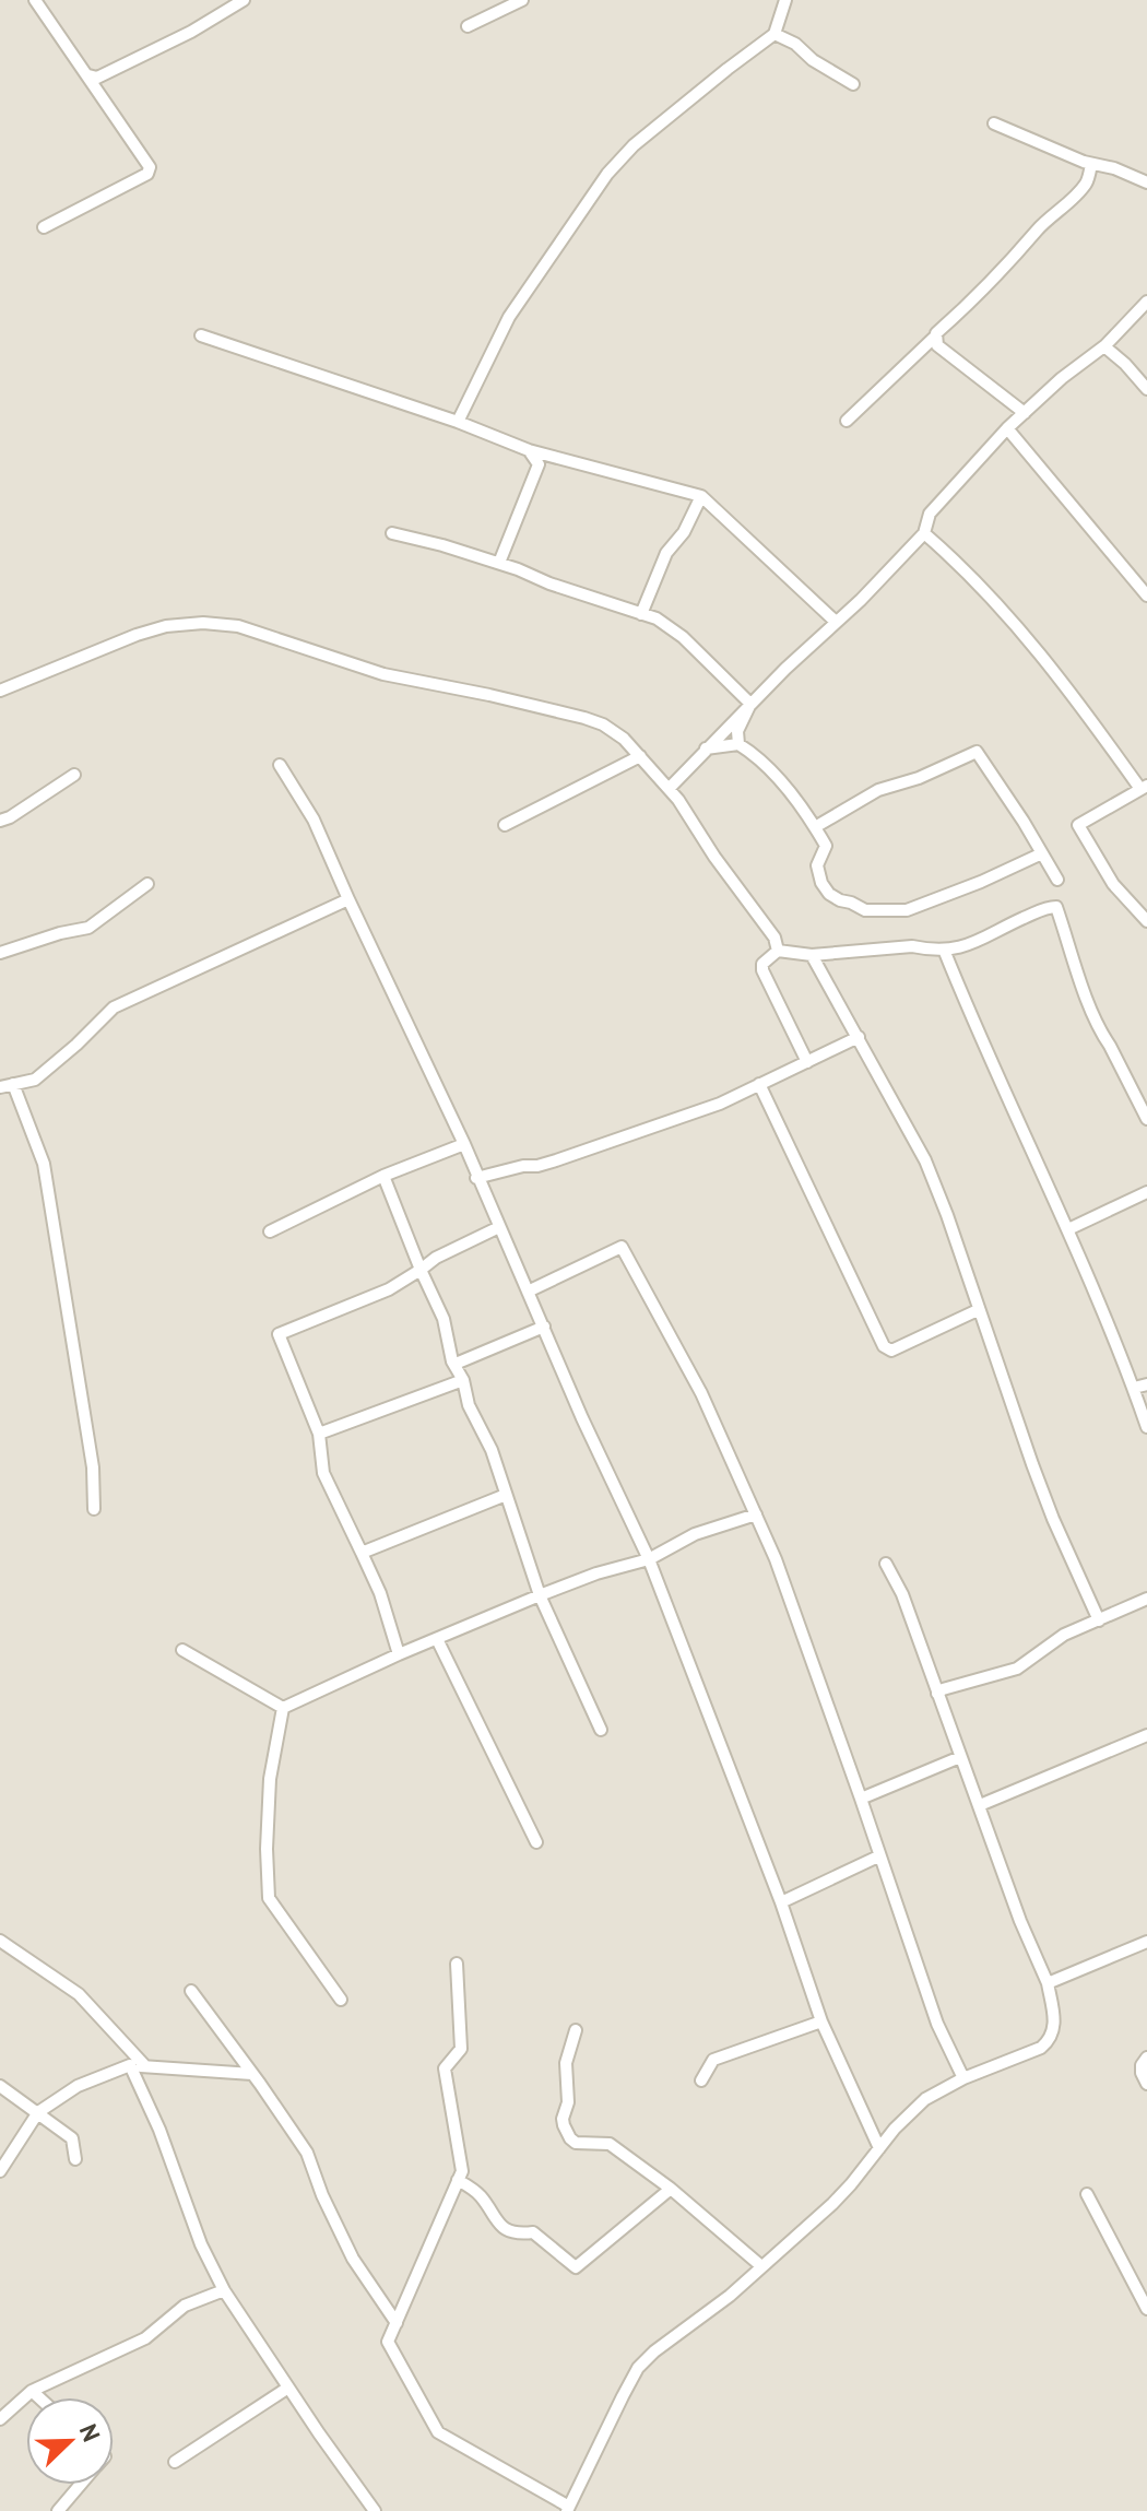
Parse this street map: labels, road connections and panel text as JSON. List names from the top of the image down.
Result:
{
  "north": "top right"
}
